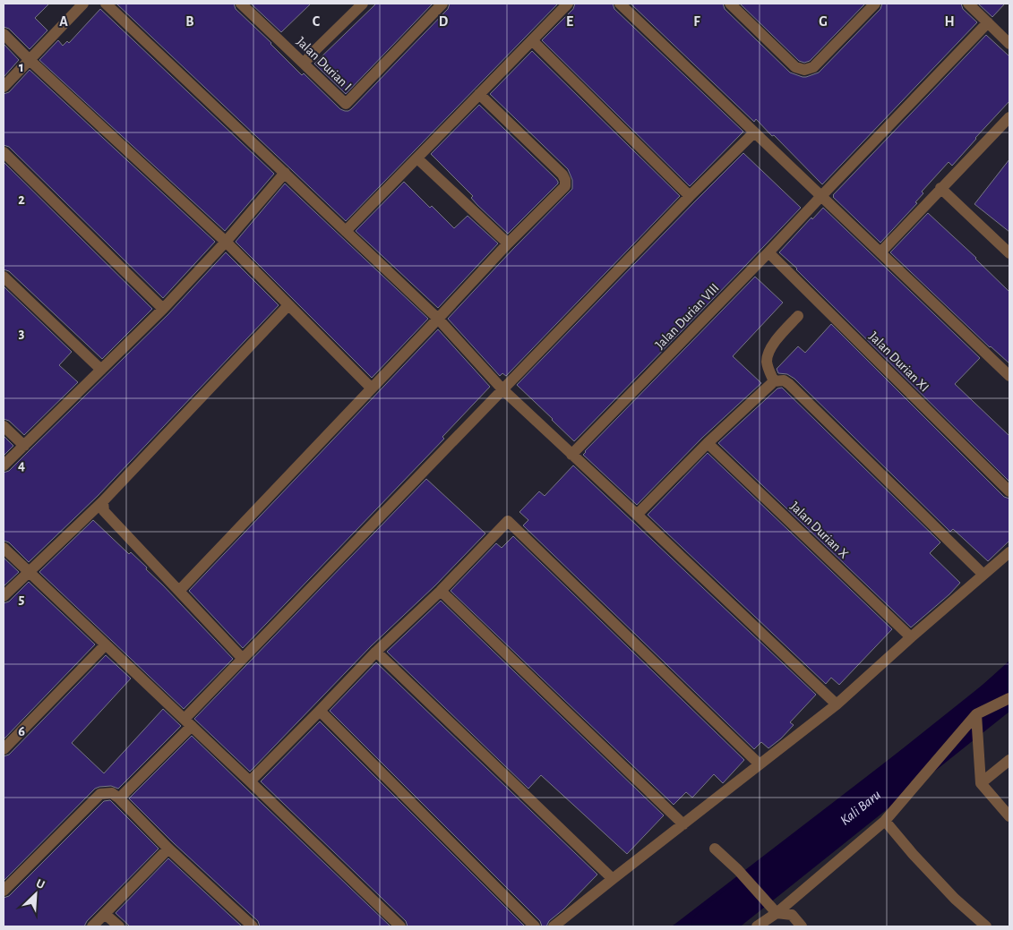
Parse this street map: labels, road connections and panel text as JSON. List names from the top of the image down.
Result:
{
  "streets": {
    "street": [
      "Jalan Durian I",
      "Jalan Durian VIII",
      "Jalan Durian XI",
      "Jalan Durian X"
    ]
  },
  "crossings": [
    ["Jalan Durian VIII", "Jalan Durian XI"]
  ],
  "water": ["Kali Baru"],
  "north": "top right",
  "grid": {
    "columns": [
      "A",
      "B",
      "C",
      "D",
      "E",
      "F",
      "G",
      "H"
    ],
    "rows": [
      "1",
      "2",
      "3",
      "4",
      "5",
      "6"
    ]
  }
}
